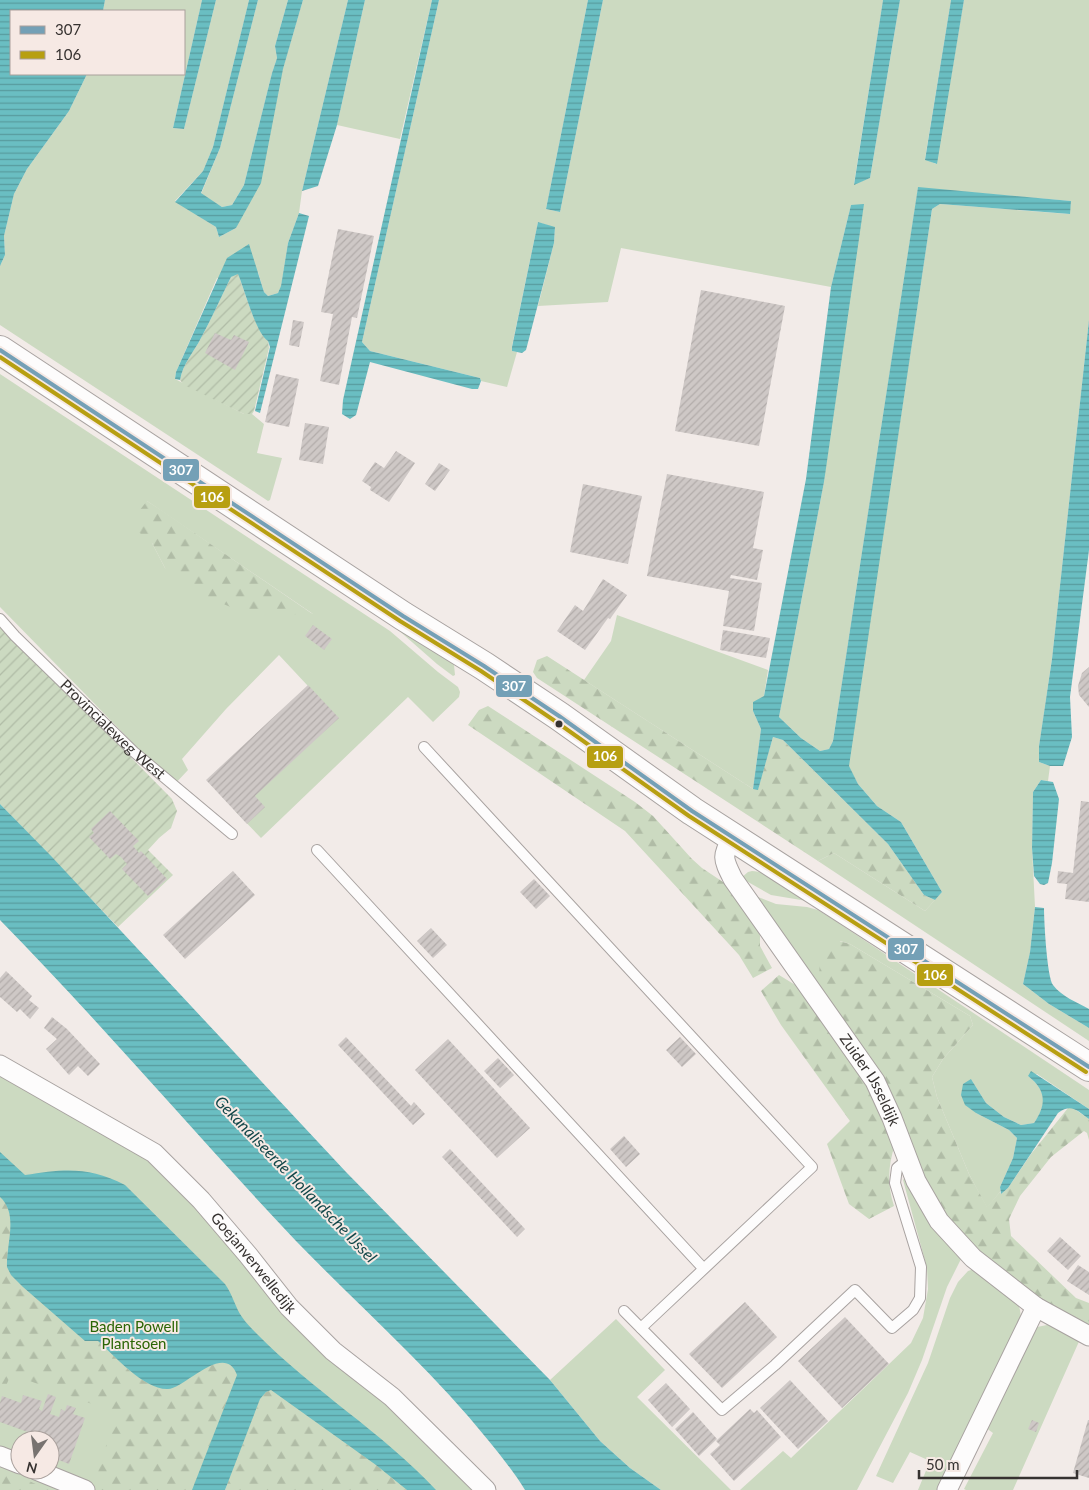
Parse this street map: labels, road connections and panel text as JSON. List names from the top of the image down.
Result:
{
  "streets": {
    "street": ["Zuider IJsseldijk", "Goejanverwelledijk"],
    "lane": ["Provincialeweg West"]
  },
  "water": ["Gekanaliseerde Hollandsche IJssel"],
  "parks": ["Baden Powell Plantsoen"],
  "lines": ["transit line 307", "transit line 106"],
  "legend": ["307", "106"],
  "scale_bar": "50 m",
  "north": "bottom"
}
